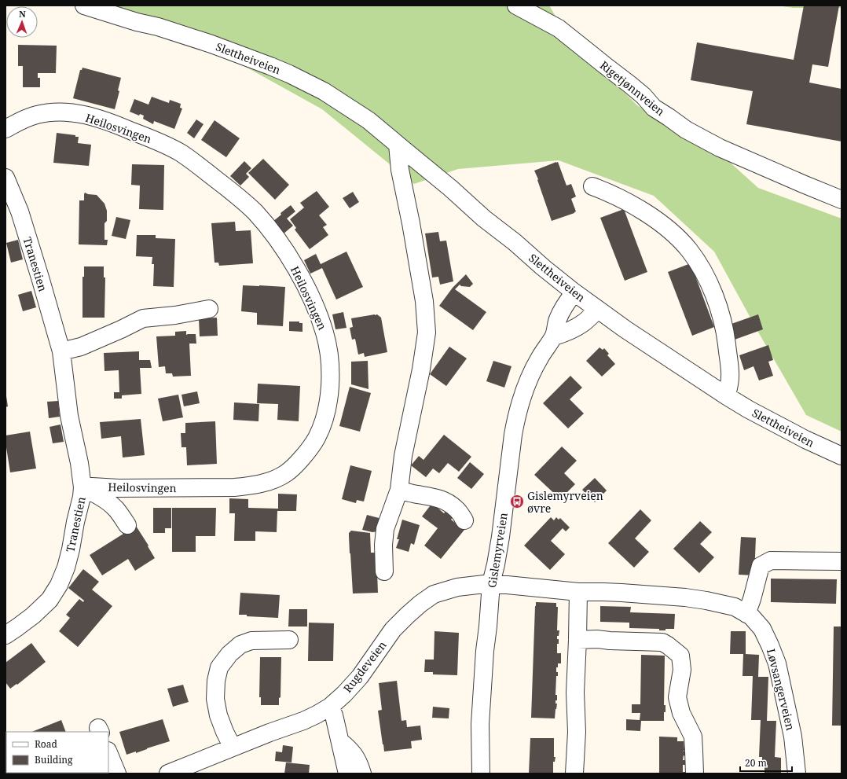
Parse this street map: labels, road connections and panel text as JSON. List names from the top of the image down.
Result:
{
  "streets": {
    "street": [
      "Slettheiveien",
      "Rigetjønnveien",
      "Heilosvingen",
      "Tranestien",
      "Gislemyrveien",
      "Rugdeveien",
      "Løvsangerveien"
    ]
  },
  "crossings": [
    ["Slettheiveien", "Gislemyrveien"],
    ["Heilosvingen", "Tranestien"],
    ["Gislemyrveien", "Rugdeveien"],
    ["Gislemyrveien", "Løvsangerveien"],
    ["Rugdeveien", "Løvsangerveien"]
  ],
  "places": {
    "bus stop": ["Gislemyrveien øvre"]
  },
  "legend": ["Road", "Building"],
  "scale_bar": "20 m",
  "north": "top"
}
